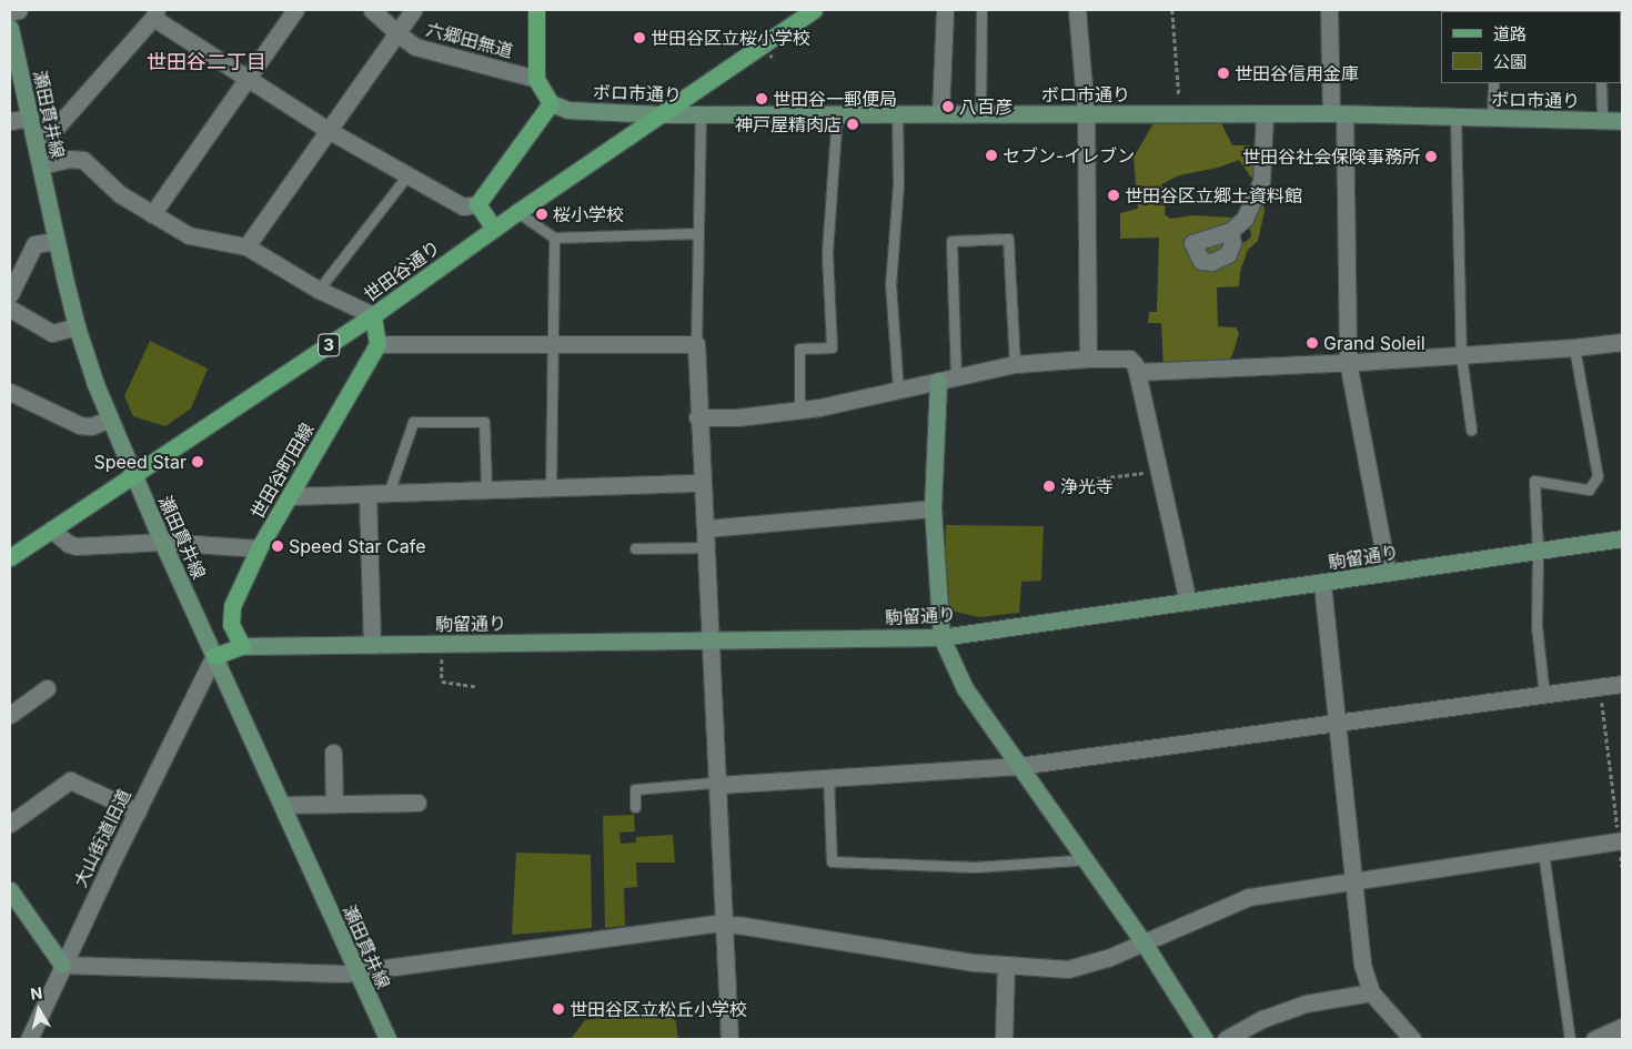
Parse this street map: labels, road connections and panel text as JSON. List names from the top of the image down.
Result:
{
  "streets": {
    "main road": [
      "世田谷通り",
      "3",
      "世田谷町田線",
      "駒留通り"
    ],
    "street": [
      "六郷田無道",
      "ボロ市通り",
      "瀬田貫井線",
      "大山街道旧道"
    ]
  },
  "crossings": [
    ["ボロ市通り", "世田谷通り"],
    ["瀬田貫井線", "世田谷通り"],
    ["瀬田貫井線", "駒留通り"],
    ["瀬田貫井線", "大山街道旧道"],
    ["世田谷町田線", "駒留通り"],
    ["駒留通り", "大山街道旧道"]
  ],
  "districts": ["世田谷二丁目"],
  "places": [
    "世田谷区立桜小学校",
    "世田谷信用金庫",
    "世田谷一郵便局",
    "八百彦",
    "神戸屋精肉店",
    "セブン-イレブン",
    "世田谷社会保険事務所",
    "世田谷区立郷土資料館",
    "桜小学校",
    "Grand Soleil",
    "Speed Star",
    "浄光寺",
    "Speed Star Cafe",
    "世田谷区立松丘小学校"
  ],
  "legend": ["道路", "公園"],
  "north": "top"
}
